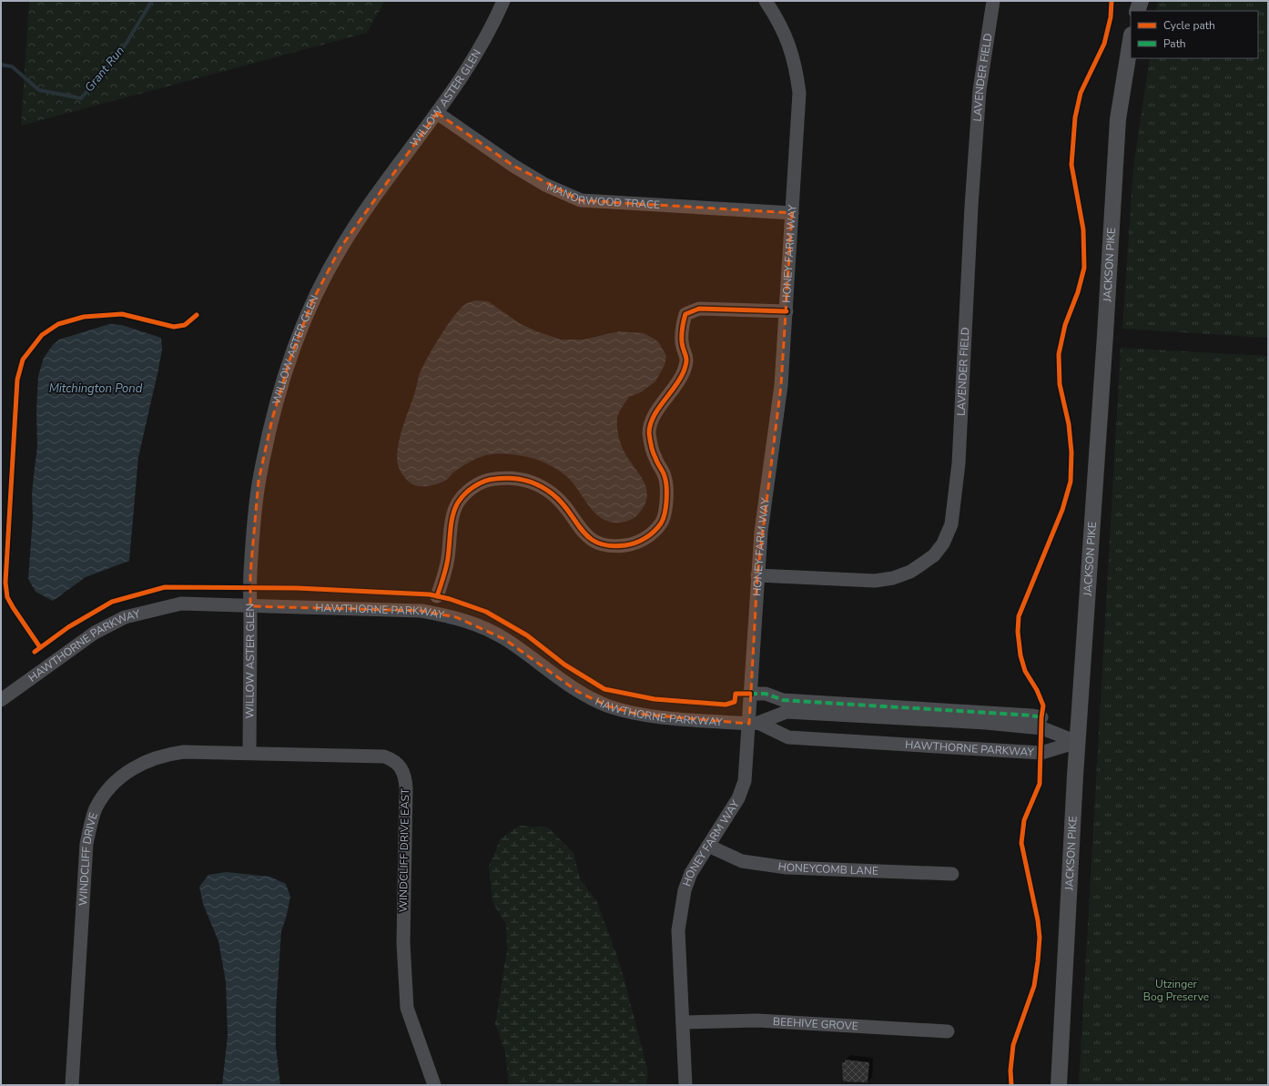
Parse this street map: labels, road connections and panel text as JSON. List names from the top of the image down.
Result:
{
  "streets": {
    "main road": ["JACKSON PIKE"],
    "street": [
      "LAVENDER FIELD",
      "WILLOW ASTER GLEN",
      "MANORWOOD TRACE",
      "HONEY FARM WAY",
      "HAWTHORNE PARKWAY",
      "WINDCLIFF DRIVE EAST",
      "WINDCLIFF DRIVE",
      "HONEYCOMB LANE",
      "BEEHIVE GROVE"
    ]
  },
  "crossings": [
    ["LAVENDER FIELD", "HONEY FARM WAY"],
    ["WILLOW ASTER GLEN", "MANORWOOD TRACE"],
    ["WILLOW ASTER GLEN", "HAWTHORNE PARKWAY"],
    ["WILLOW ASTER GLEN", "WINDCLIFF DRIVE EAST"],
    ["WILLOW ASTER GLEN", "WINDCLIFF DRIVE"],
    ["MANORWOOD TRACE", "HONEY FARM WAY"],
    ["HONEY FARM WAY", "HAWTHORNE PARKWAY"],
    ["HONEY FARM WAY", "HONEYCOMB LANE"],
    ["HONEY FARM WAY", "BEEHIVE GROVE"],
    ["JACKSON PIKE", "HAWTHORNE PARKWAY"],
    ["WINDCLIFF DRIVE EAST", "WINDCLIFF DRIVE"]
  ],
  "water": ["Grant Run", "Mitchington Pond"],
  "parks": ["Utzinger Bog Preserve"],
  "legend": ["Cycle path", "Path"]
}
